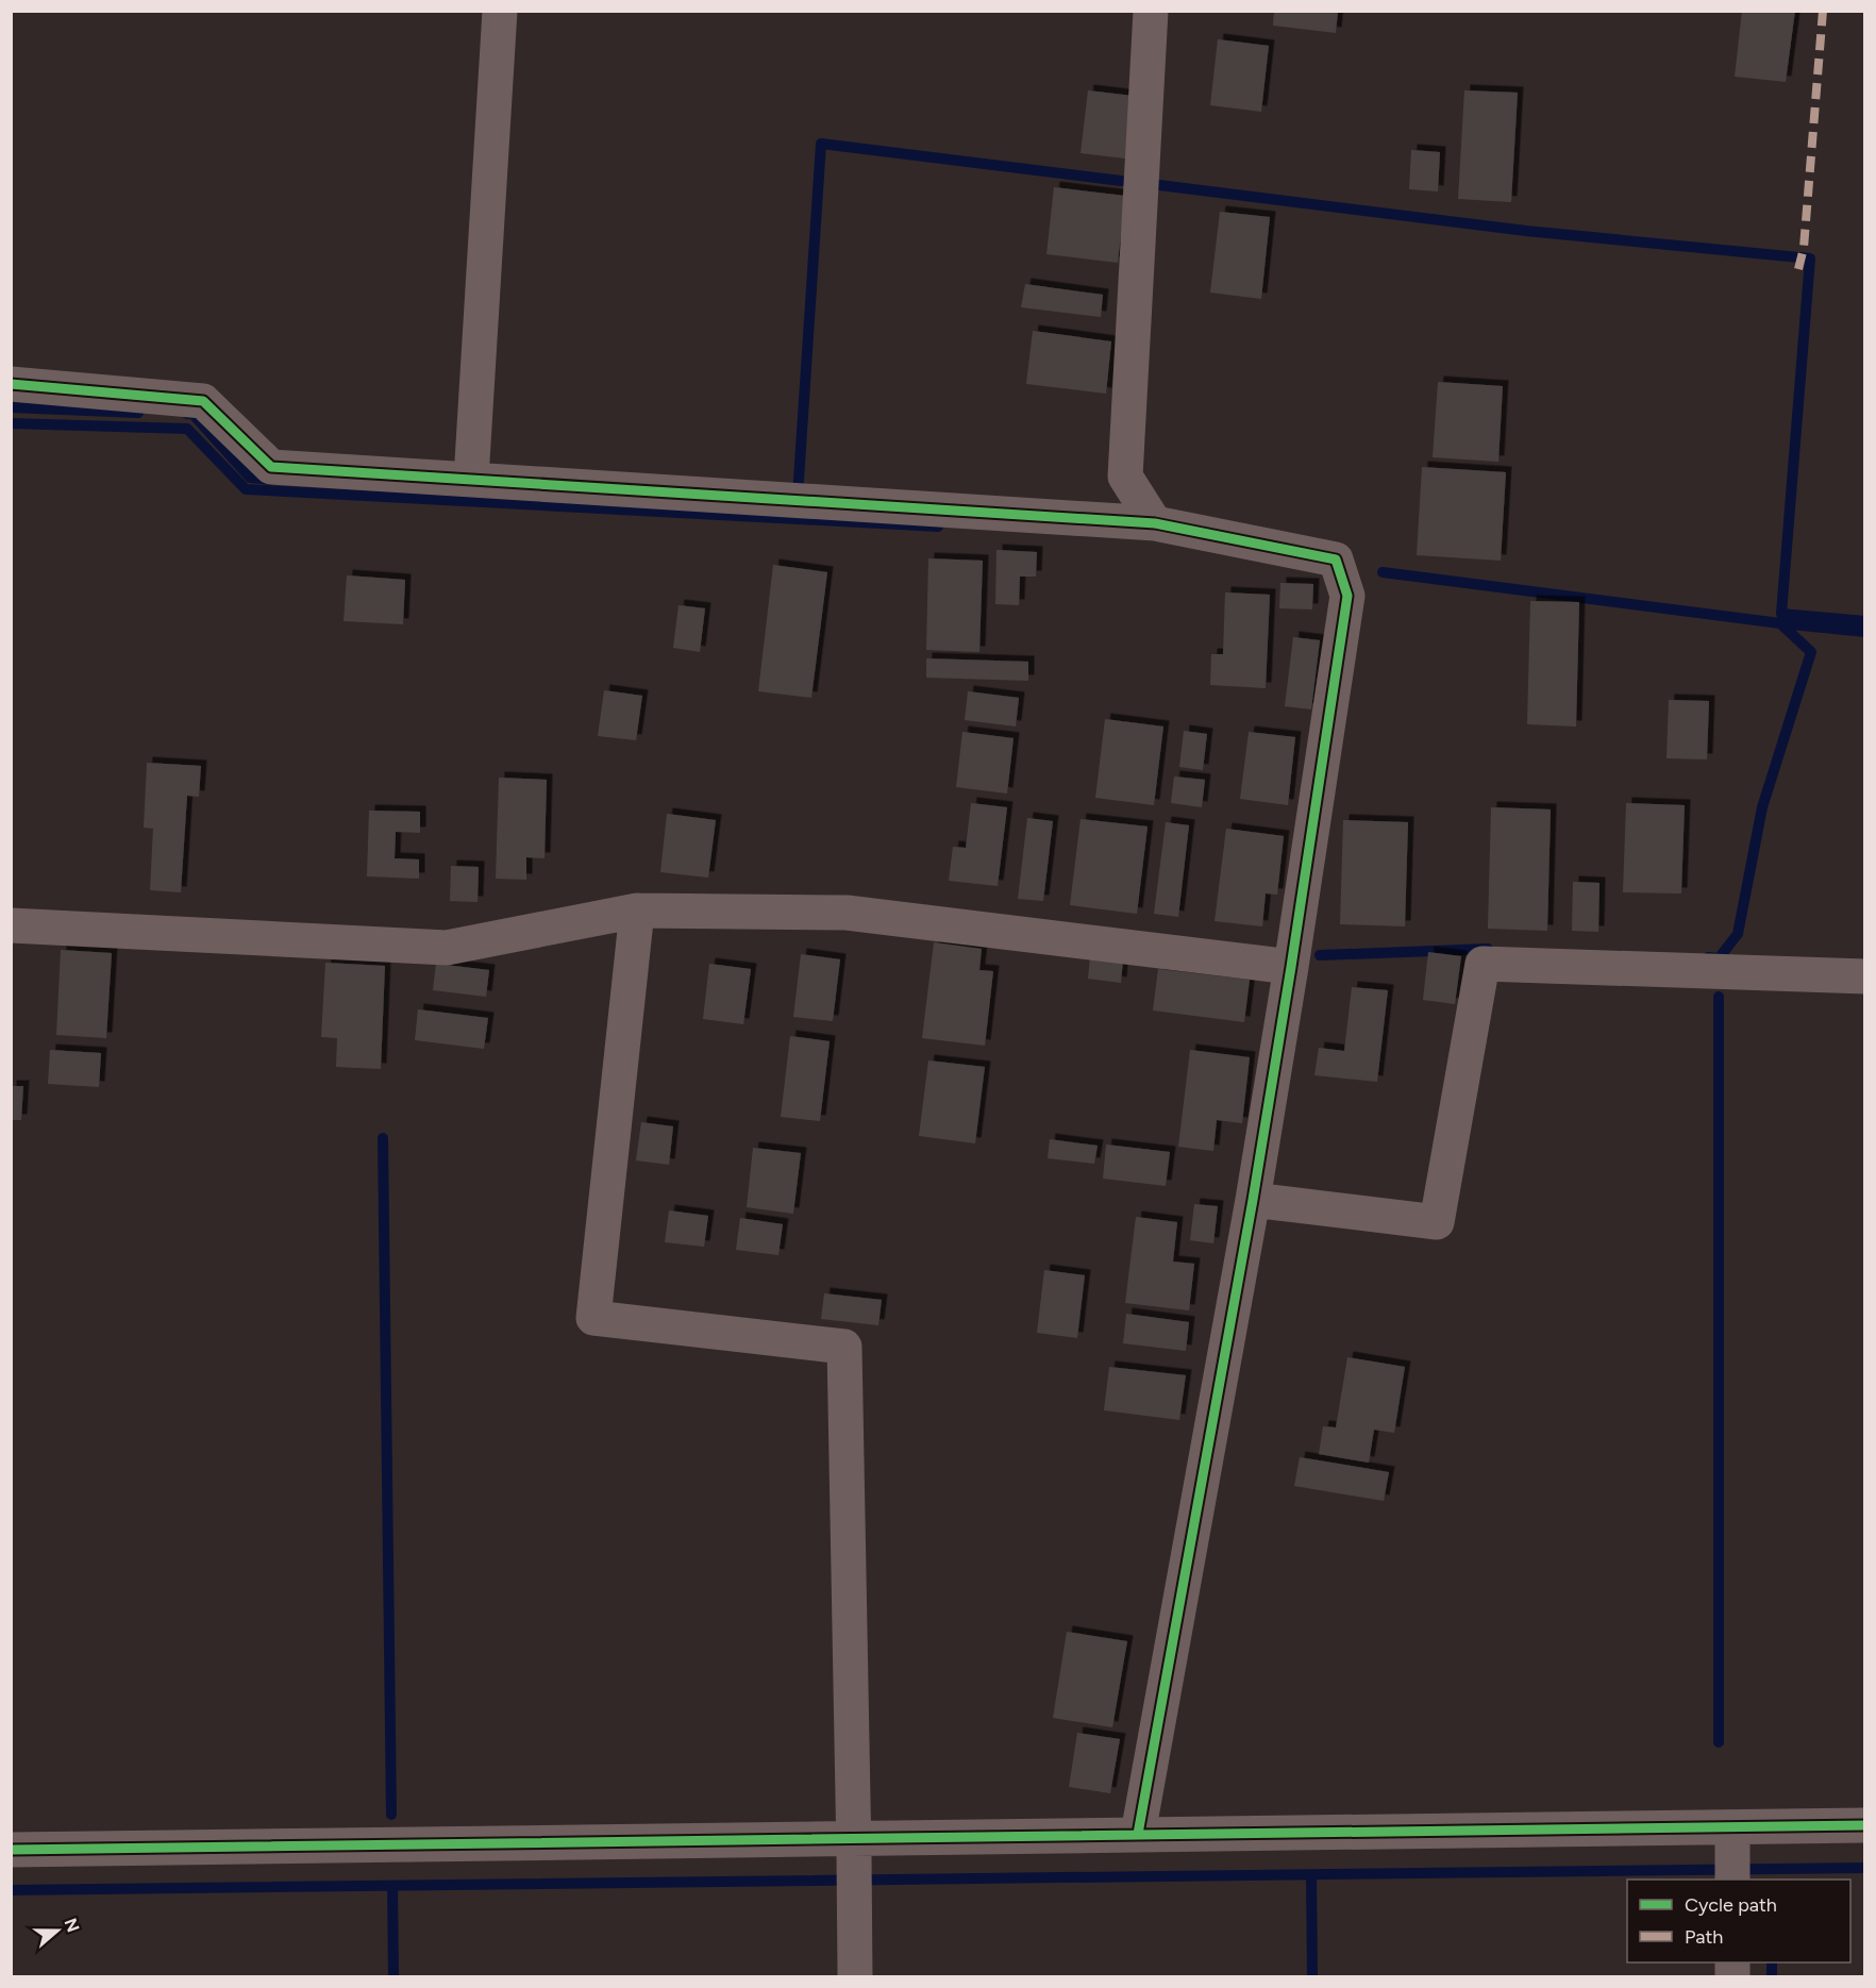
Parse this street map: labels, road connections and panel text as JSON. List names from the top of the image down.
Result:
{
  "legend": ["Cycle path", "Path"],
  "north": "right"
}
